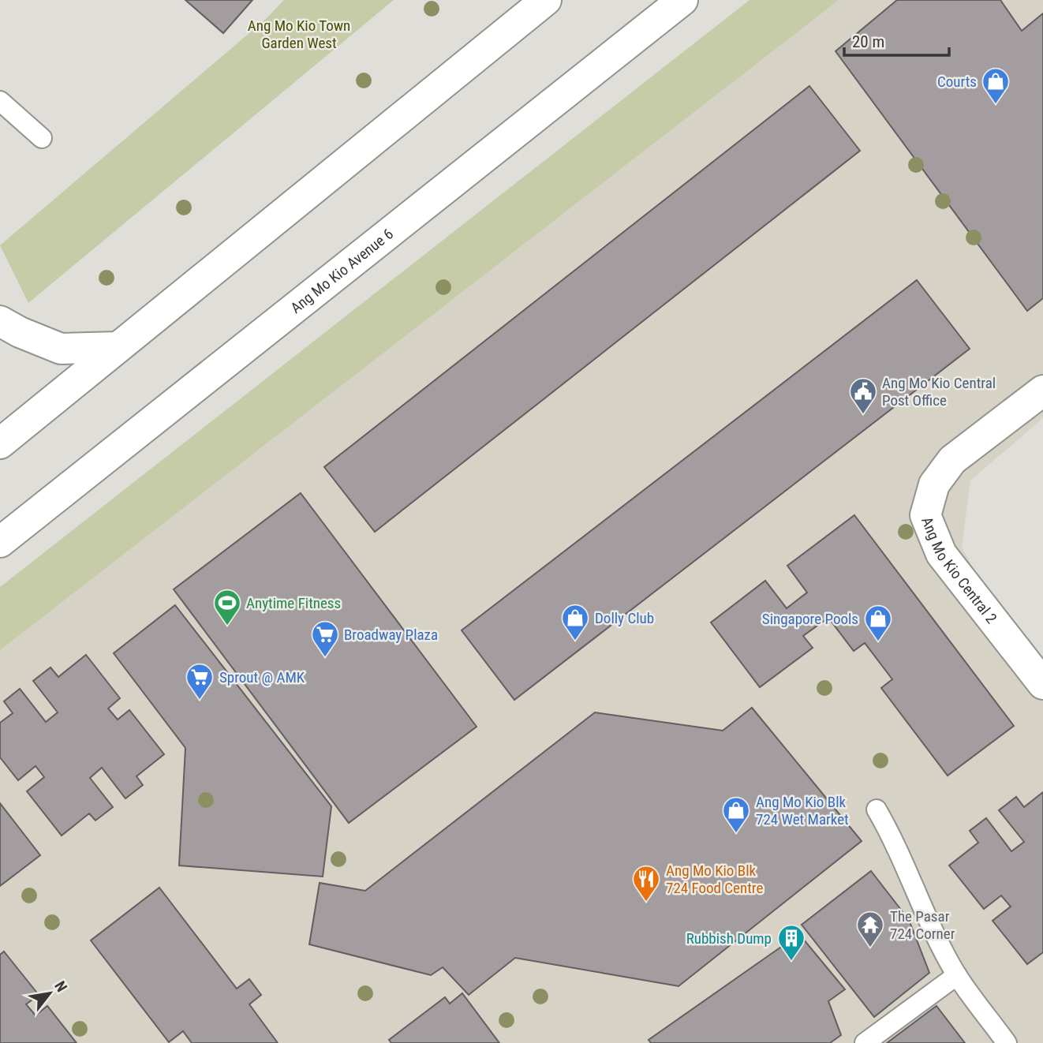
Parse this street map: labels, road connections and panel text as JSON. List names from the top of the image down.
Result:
{
  "streets": {
    "main road": ["Ang Mo Kio Avenue 6", "Ang Mo Kio Central 2"]
  },
  "parks": ["Ang Mo Kio Town Garden West"],
  "places": {
    "shop": [
      "Courts",
      "Dolly Club",
      "Singapore Pools",
      "Ang Mo Kio Blk 724 Wet Market"
    ],
    "public building": ["Ang Mo Kio Central Post Office"],
    "sports": ["Anytime Fitness"],
    "supermarket": ["Broadway Plaza", "Sprout @ AMK"],
    "restaurant": ["Ang Mo Kio Blk 724 Food Centre"],
    "temple": ["The Pasar 724 Corner"],
    "building": ["Rubbish Dump"]
  },
  "scale_bar": "20 m",
  "north": "top right"
}
